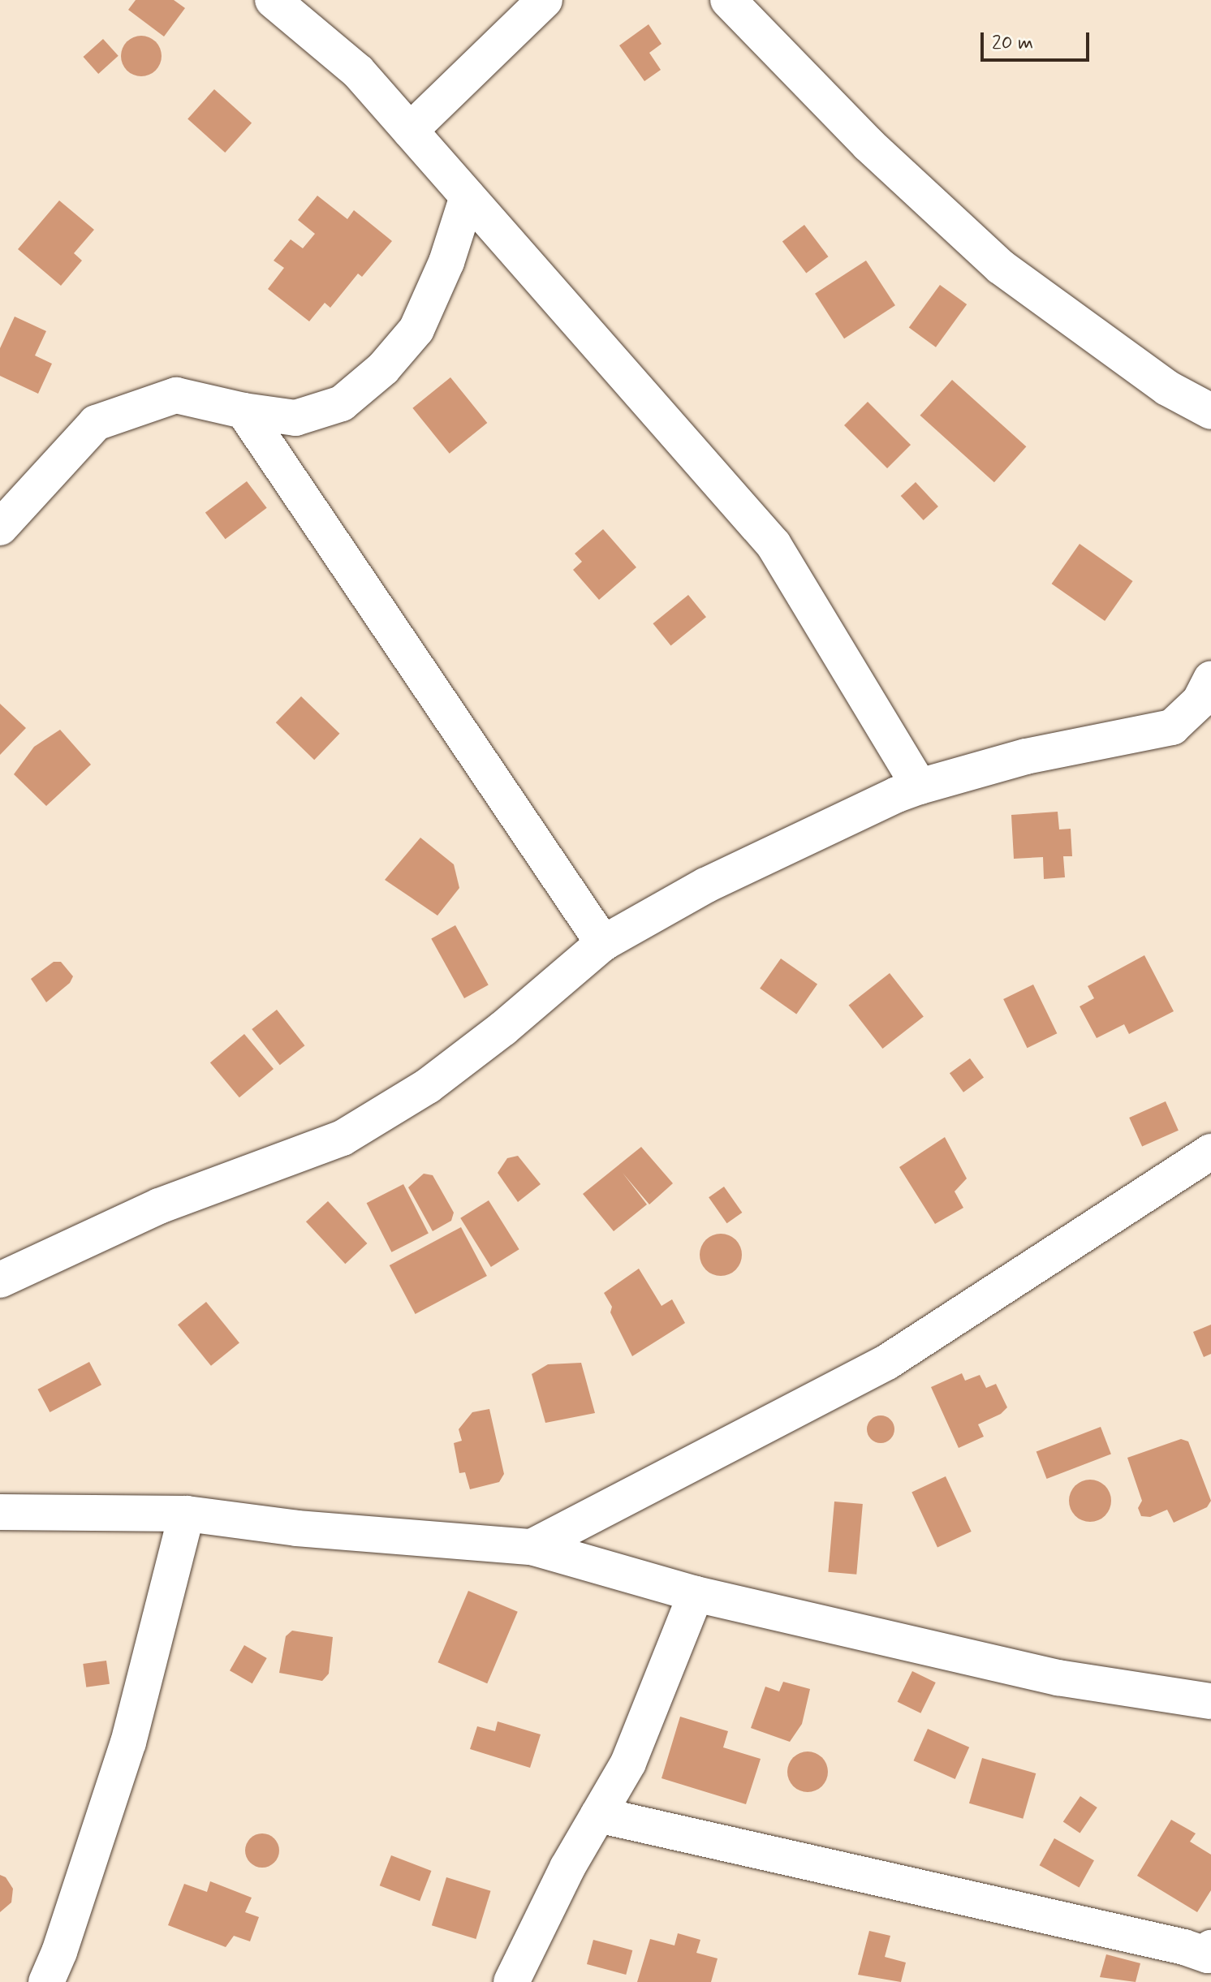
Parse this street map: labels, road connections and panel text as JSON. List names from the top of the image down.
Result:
{
  "scale_bar": "20 m"
}
